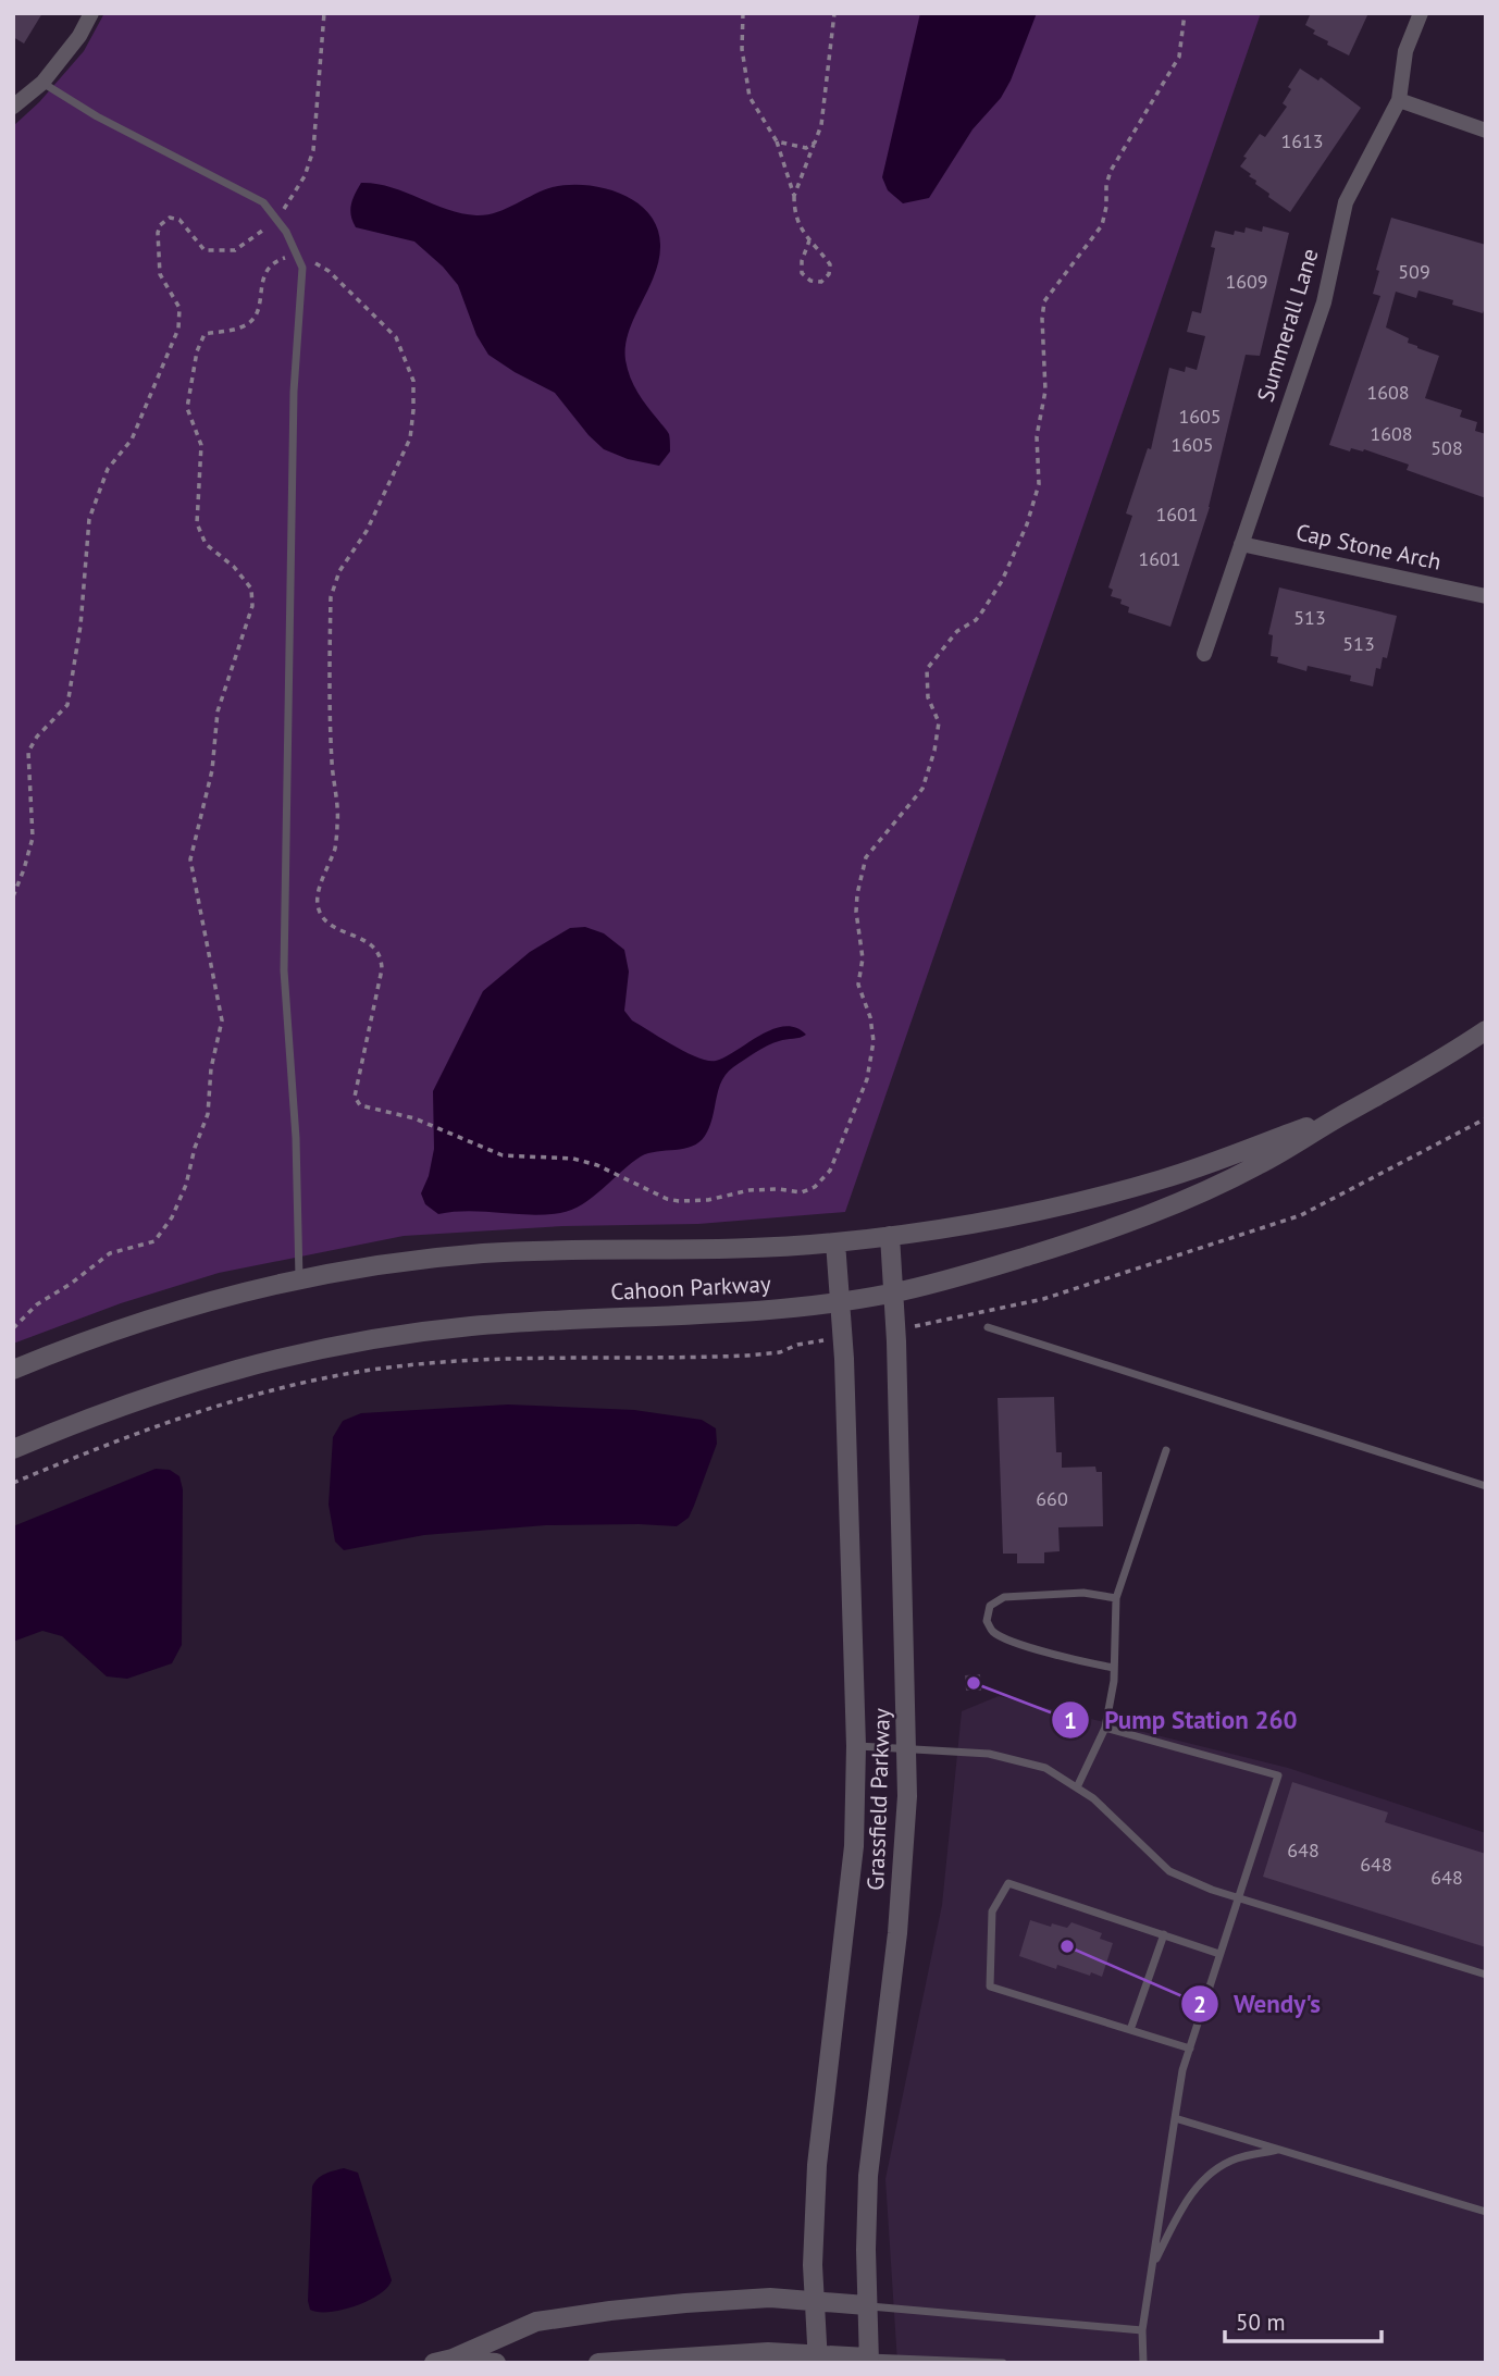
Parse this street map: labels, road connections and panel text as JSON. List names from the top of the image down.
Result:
{
  "streets": {
    "street": [
      "Summerall Lane",
      "Cap Stone Arch",
      "Cahoon Parkway",
      "Grassfield Parkway"
    ]
  },
  "crossings": [
    ["Summerall Lane", "Cap Stone Arch"],
    ["Cahoon Parkway", "Grassfield Parkway"]
  ],
  "places": ["Pump Station 260", "Wendy's"],
  "house_numbers": [
    "1613",
    "509",
    "1609",
    "1608",
    "1605",
    "1608",
    "1605",
    "508",
    "1601",
    "1601",
    "513",
    "513",
    "660",
    "648",
    "648",
    "648"
  ],
  "scale_bar": "50 m"
}
